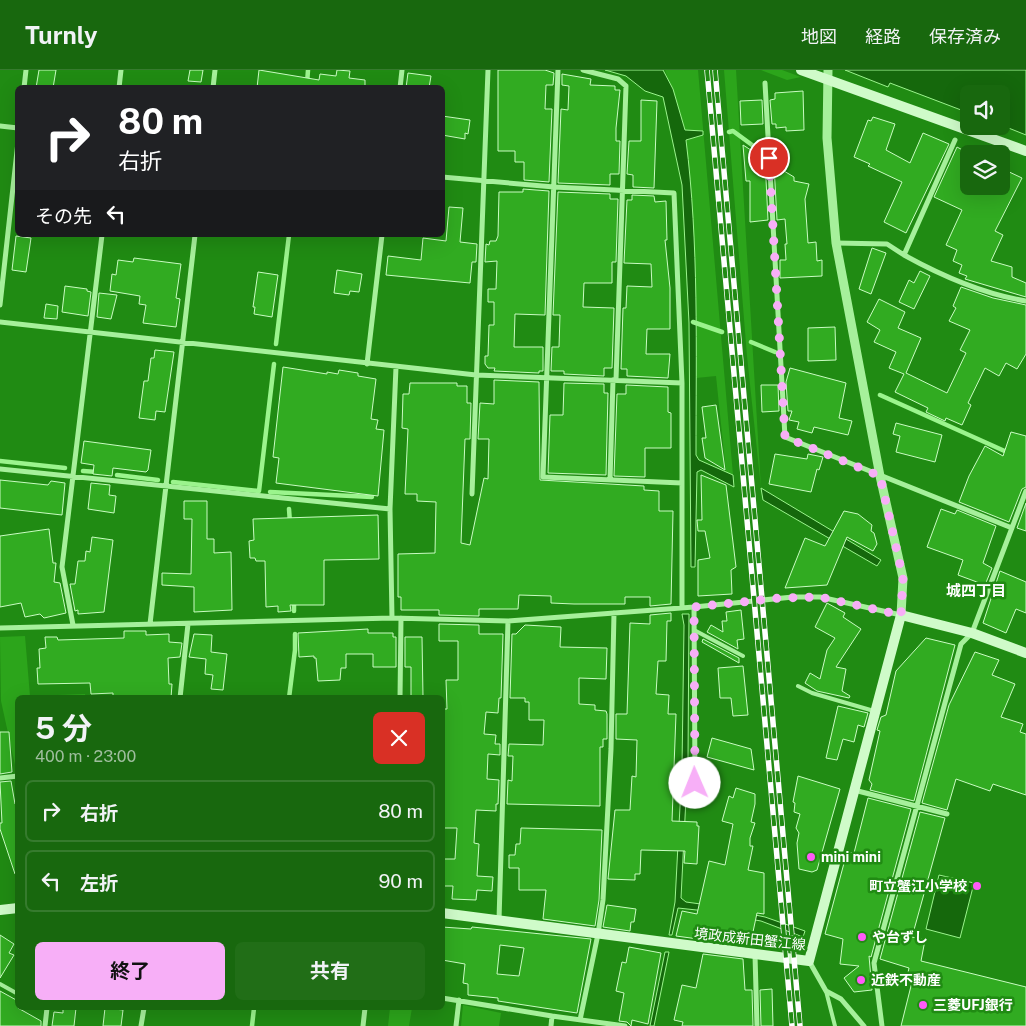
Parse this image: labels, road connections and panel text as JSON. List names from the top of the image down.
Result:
{
  "streets": {
    "main road": ["境政成新田蟹江線"]
  },
  "districts": ["城四丁目"],
  "places": [
    "mini mini",
    "町立蟹江小学校",
    "や台ずし",
    "近鉄不動産",
    "三菱UFJ銀行"
  ],
  "page": {
    "header": "Turnly",
    "nav": ["地図", "経路", "保存済み"],
    "turn": ["80 m", "右折"],
    "then": "その先",
    "heading": ["5 分", "400 m · 23:00"],
    "list": [
      {
        "name": "右折",
        "value": "80 m"
      },
      {
        "name": "左折",
        "value": "90 m"
      }
    ],
    "buttons": ["終了", "共有"]
  }
}
